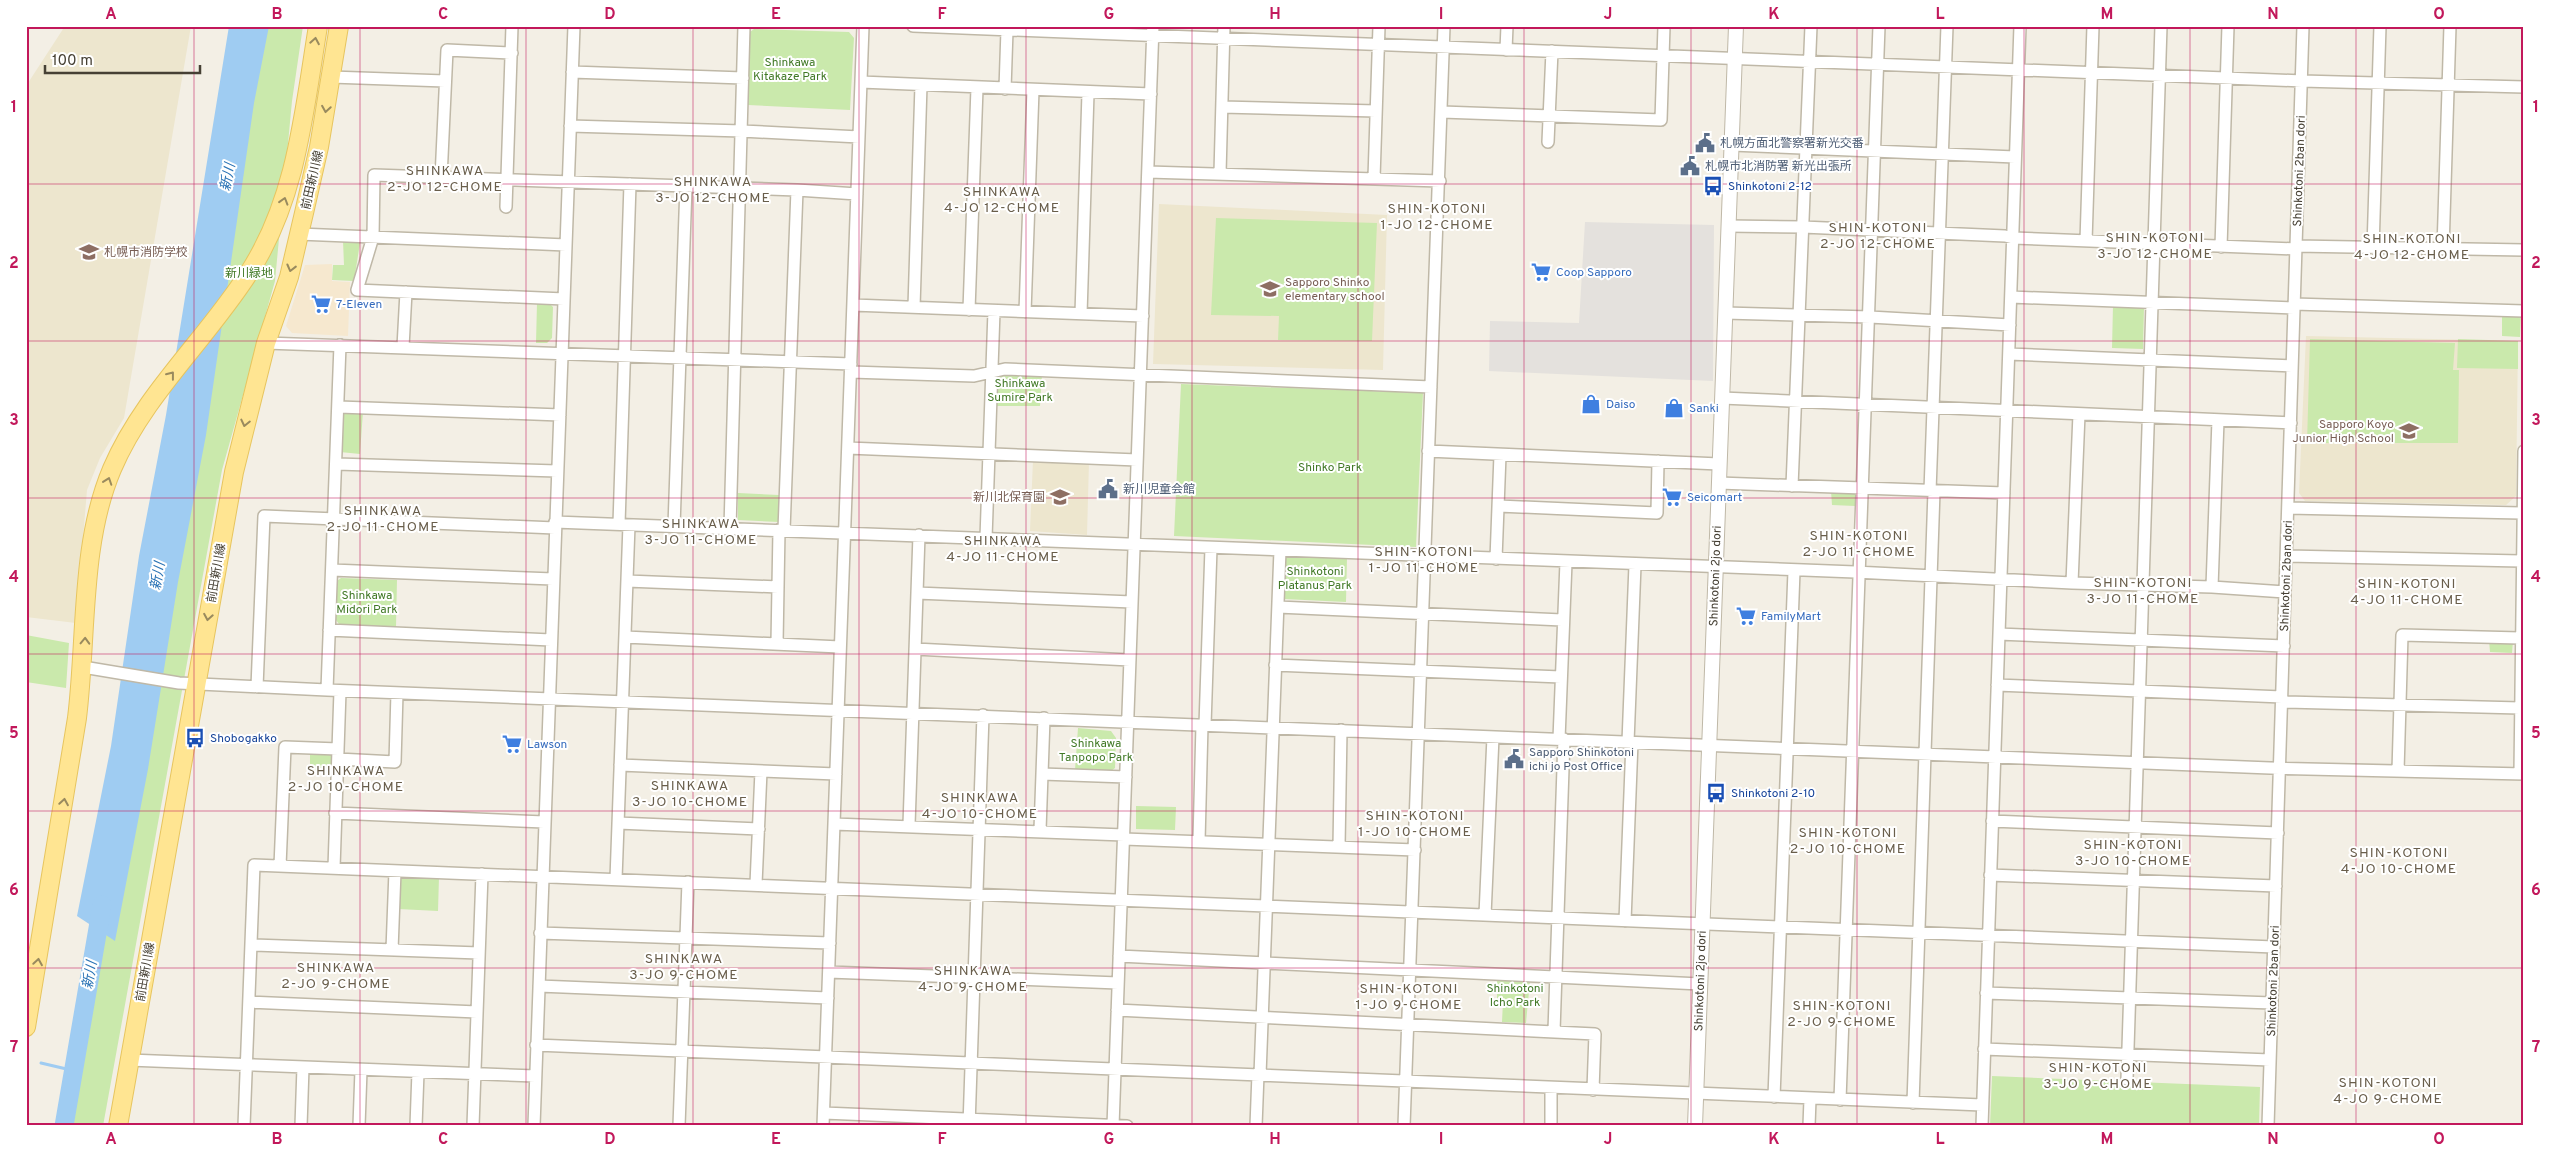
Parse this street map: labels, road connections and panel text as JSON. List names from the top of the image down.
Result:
{
  "streets": {
    "main road": ["前田新川線"],
    "street": ["Shinkotoni 2ban dori", "Shinkotoni 2jo dori"]
  },
  "districts": [
    "SHINKAWA 2-JO 12-CHOME",
    "SHINKAWA 3-JO 12-CHOME",
    "SHINKAWA 4-JO 12-CHOME",
    "SHIN-KOTONI 1-JO 12-CHOME",
    "SHIN-KOTONI 2-JO 12-CHOME",
    "SHIN-KOTONI 3-JO 12-CHOME",
    "SHIN-KOTONI 4-JO 12-CHOME",
    "SHINKAWA 2-JO 11-CHOME",
    "SHINKAWA 3-JO 11-CHOME",
    "SHIN-KOTONI 2-JO 11-CHOME",
    "SHINKAWA 4-JO 11-CHOME",
    "SHIN-KOTONI 1-JO 11-CHOME",
    "SHIN-KOTONI 3-JO 11-CHOME",
    "SHIN-KOTONI 4-JO 11-CHOME",
    "SHINKAWA 2-JO 10-CHOME",
    "SHINKAWA 3-JO 10-CHOME",
    "SHINKAWA 4-JO 10-CHOME",
    "SHIN-KOTONI 1-JO 10-CHOME",
    "SHIN-KOTONI 2-JO 10-CHOME",
    "SHIN-KOTONI 3-JO 10-CHOME",
    "SHIN-KOTONI 4-JO 10-CHOME",
    "SHINKAWA 3-JO 9-CHOME",
    "SHINKAWA 2-JO 9-CHOME",
    "SHINKAWA 4-JO 9-CHOME",
    "SHIN-KOTONI 1-JO 9-CHOME",
    "SHIN-KOTONI 2-JO 9-CHOME",
    "SHIN-KOTONI 3-JO 9-CHOME",
    "SHIN-KOTONI 4-JO 9-CHOME"
  ],
  "water": ["新川"],
  "parks": [
    "Shinkawa Kitakaze Park",
    "新川緑地",
    "Shinkawa Sumire Park",
    "Shinko Park",
    "Shinkotoni Platanus Park",
    "Shinkawa Midori Park",
    "Shinkawa Tanpopo Park",
    "Shinkotoni Icho Park"
  ],
  "places": {
    "public building": [
      "札幌方面北警察署新光交番",
      "札幌市北消防署 新光出張所",
      "新川児童会館",
      "Sapporo Shinkotoni ichi jo Post Office"
    ],
    "bus stop": ["Shinkotoni 2-12", "Shobogakko", "Shinkotoni 2-10"],
    "school or university": [
      "札幌市消防学校",
      "Sapporo Shinko elementary school",
      "Sapporo Koyo Junior High School",
      "新川北保育園"
    ],
    "supermarket": [
      "Coop Sapporo",
      "7-Eleven",
      "Seicomart",
      "FamilyMart",
      "Lawson"
    ],
    "shop": ["Daiso", "Sanki"]
  },
  "scale_bar": "100 m",
  "grid": {
    "columns": [
      "A",
      "B",
      "C",
      "D",
      "E",
      "F",
      "G",
      "H",
      "I",
      "J",
      "K",
      "L",
      "M",
      "N",
      "O"
    ],
    "rows": [
      "1",
      "2",
      "3",
      "4",
      "5",
      "6",
      "7"
    ]
  }
}
